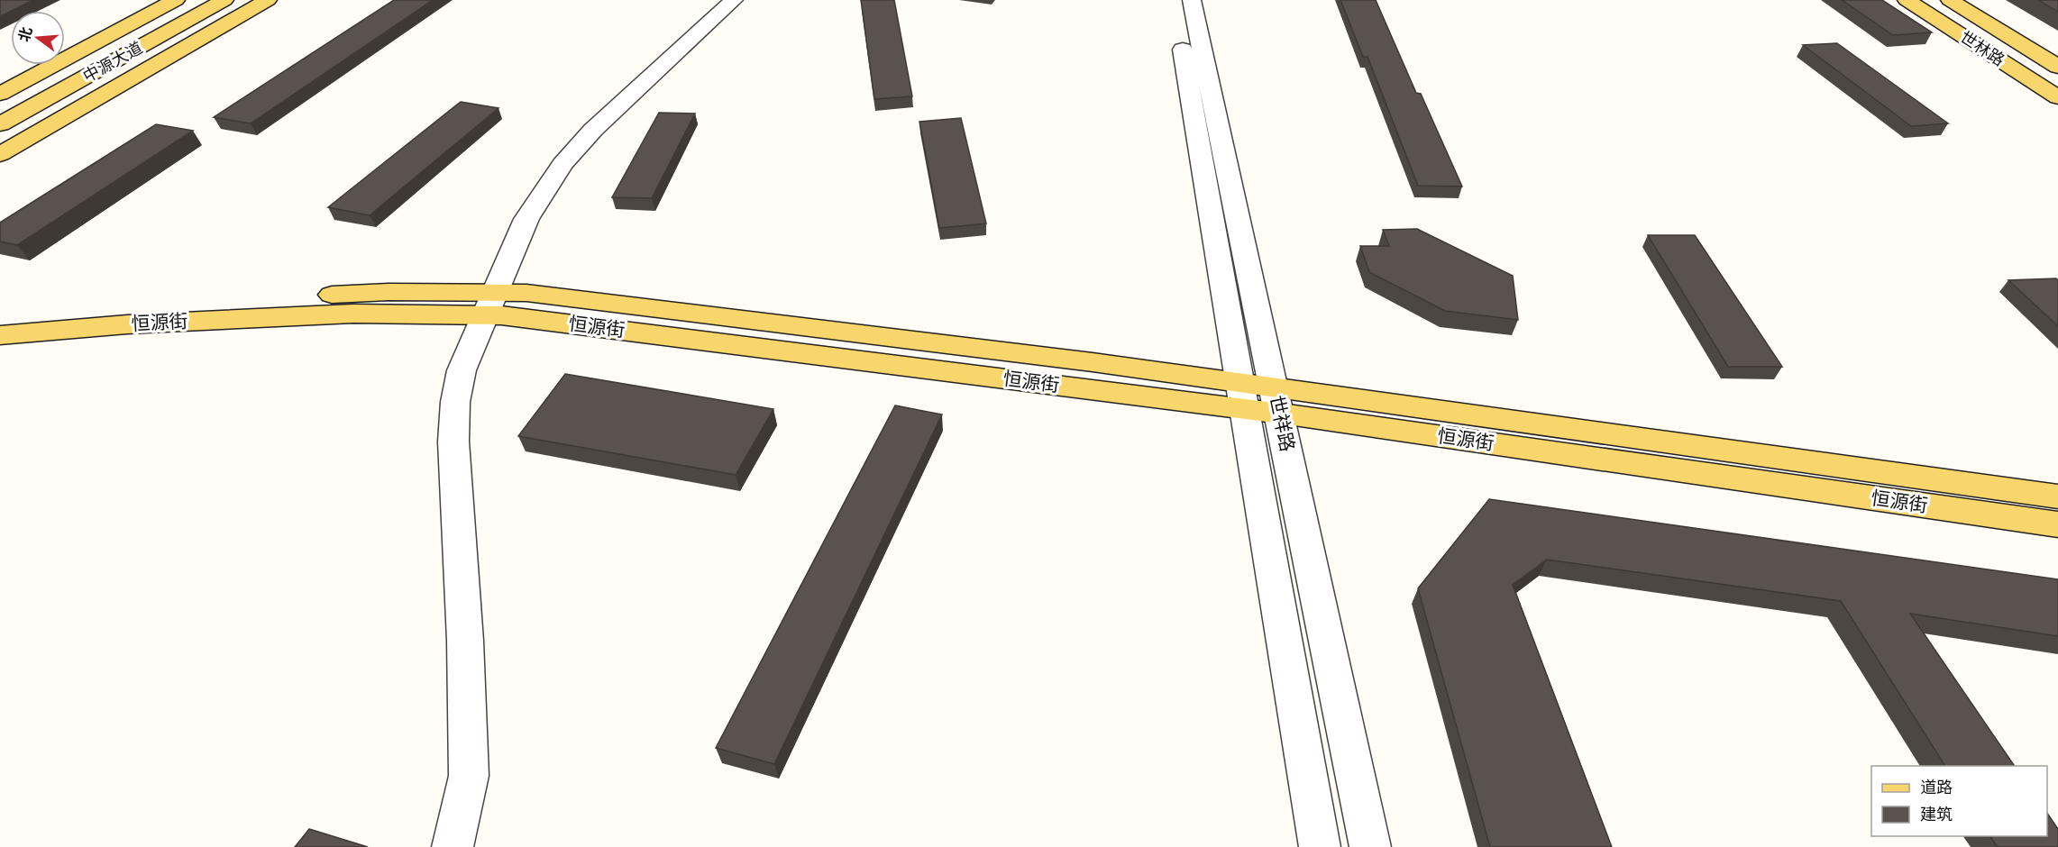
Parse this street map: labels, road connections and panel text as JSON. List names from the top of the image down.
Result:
{
  "streets": {
    "main road": ["世林路", "中源大道", "恒源街"],
    "street": ["世祥路"]
  },
  "crossings": [
    ["恒源街", "世祥路"]
  ],
  "legend": ["道路", "建筑"],
  "north": "left"
}
